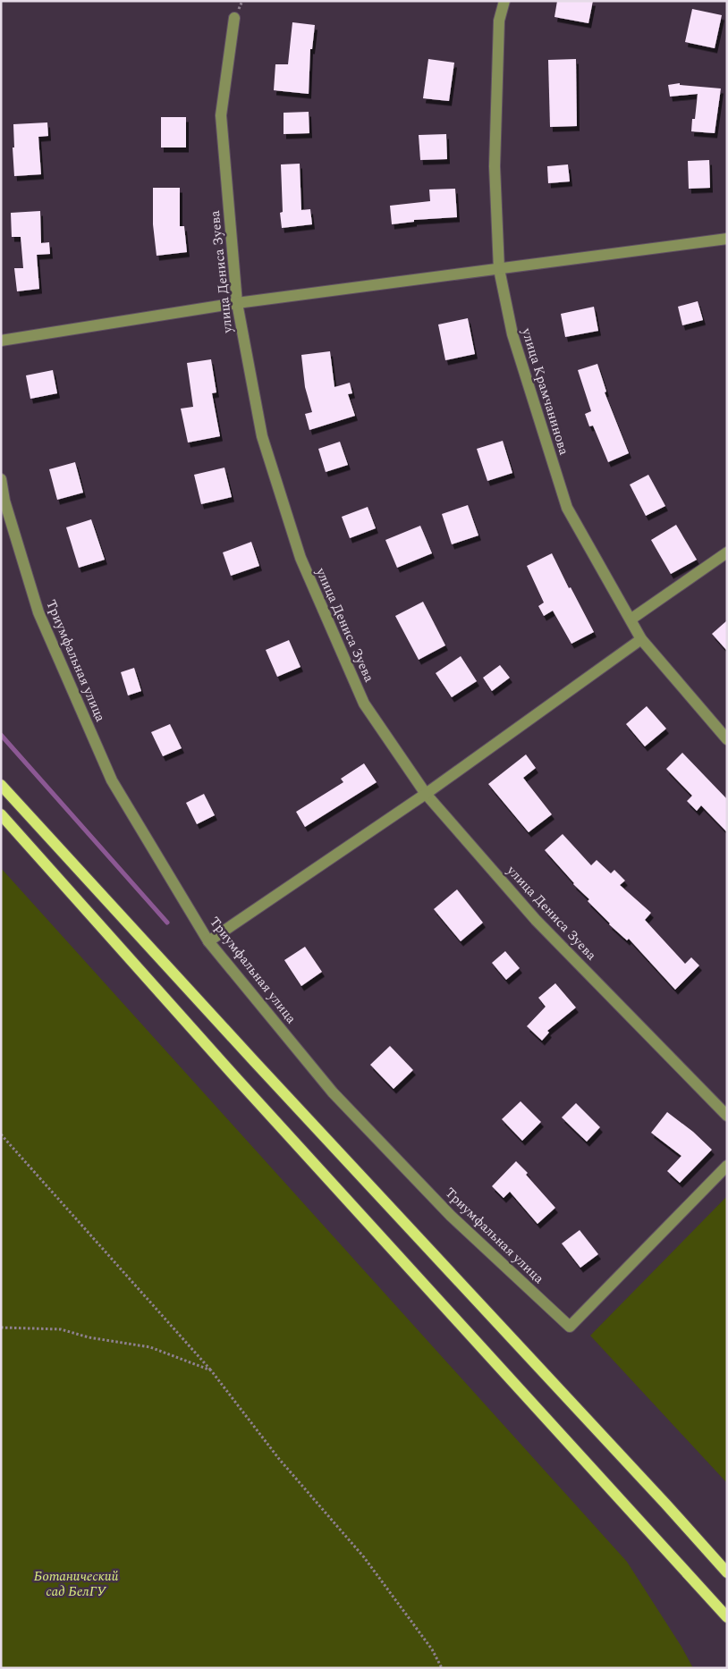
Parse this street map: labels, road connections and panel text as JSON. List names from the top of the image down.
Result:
{
  "streets": {
    "street": ["улица Дениса Зуева", "улица Крамчанинова", "Триумфальная улица"]
  },
  "parks": ["Ботанический сад БелГУ"]
}
